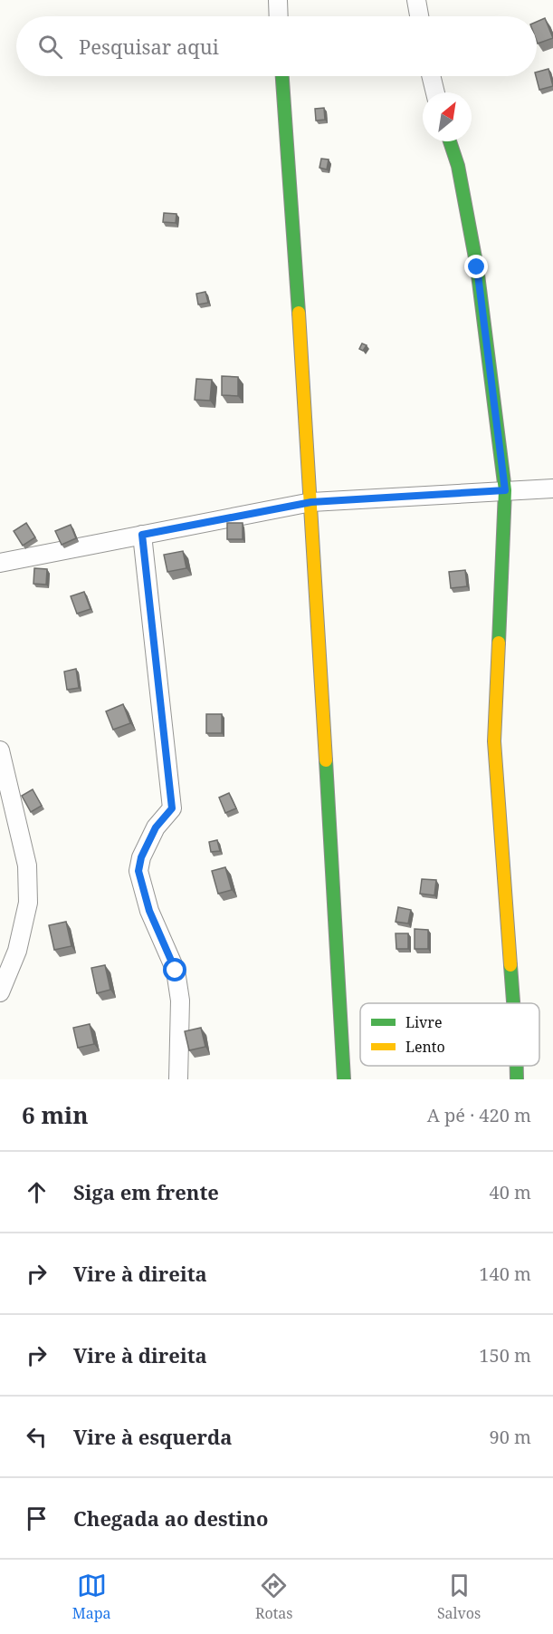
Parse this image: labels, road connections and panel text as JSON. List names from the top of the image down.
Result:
{
  "legend": ["Livre", "Lento"],
  "north": "top right",
  "page": {
    "search": "Pesquisar aqui",
    "heading": ["6 min", "A pé · 420 m"],
    "list": [
      ["Siga em frente", "40 m"],
      ["Vire à direita", "140 m"],
      ["Vire à direita", "150 m"],
      ["Vire à esquerda", "90 m"],
      "Chegada ao destino"
    ],
    "nav": ["Mapa", "Rotas", "Salvos"]
  }
}
